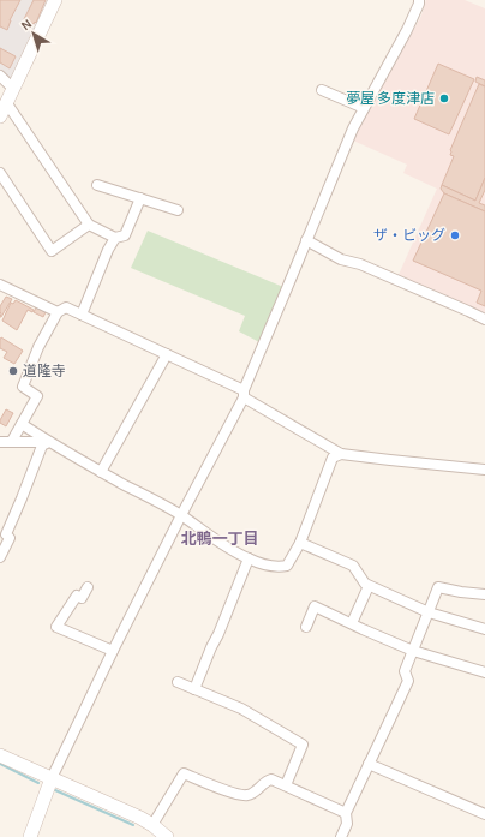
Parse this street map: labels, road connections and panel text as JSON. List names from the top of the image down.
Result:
{
  "districts": ["北鴨一丁目"],
  "places": ["夢屋 多度津店", "ザ・ビッグ", "道隆寺"],
  "north": "top left"
}
